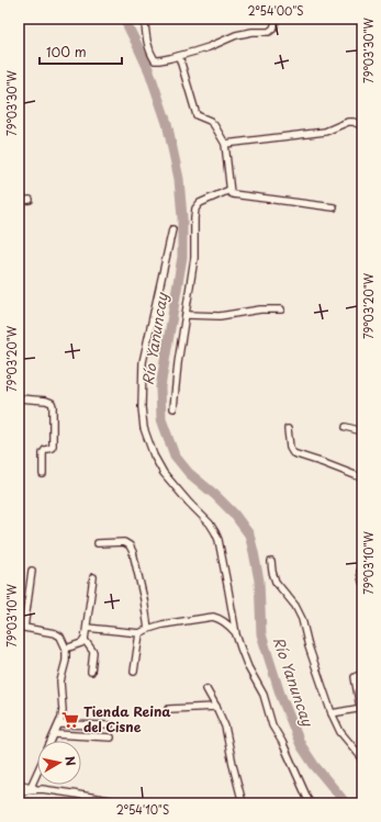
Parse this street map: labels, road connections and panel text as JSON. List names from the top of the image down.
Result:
{
  "water": ["Río Yanuncay"],
  "places": {
    "supermarket": ["Tienda Reina del Cisne"]
  },
  "scale_bar": "100 m",
  "north": "right",
  "coordinates": [
    "2°54'00\"S",
    "79°03'30\"W",
    "79°03'20\"W",
    "79°03'10\"W",
    "2°54'10\"S"
  ]
}
